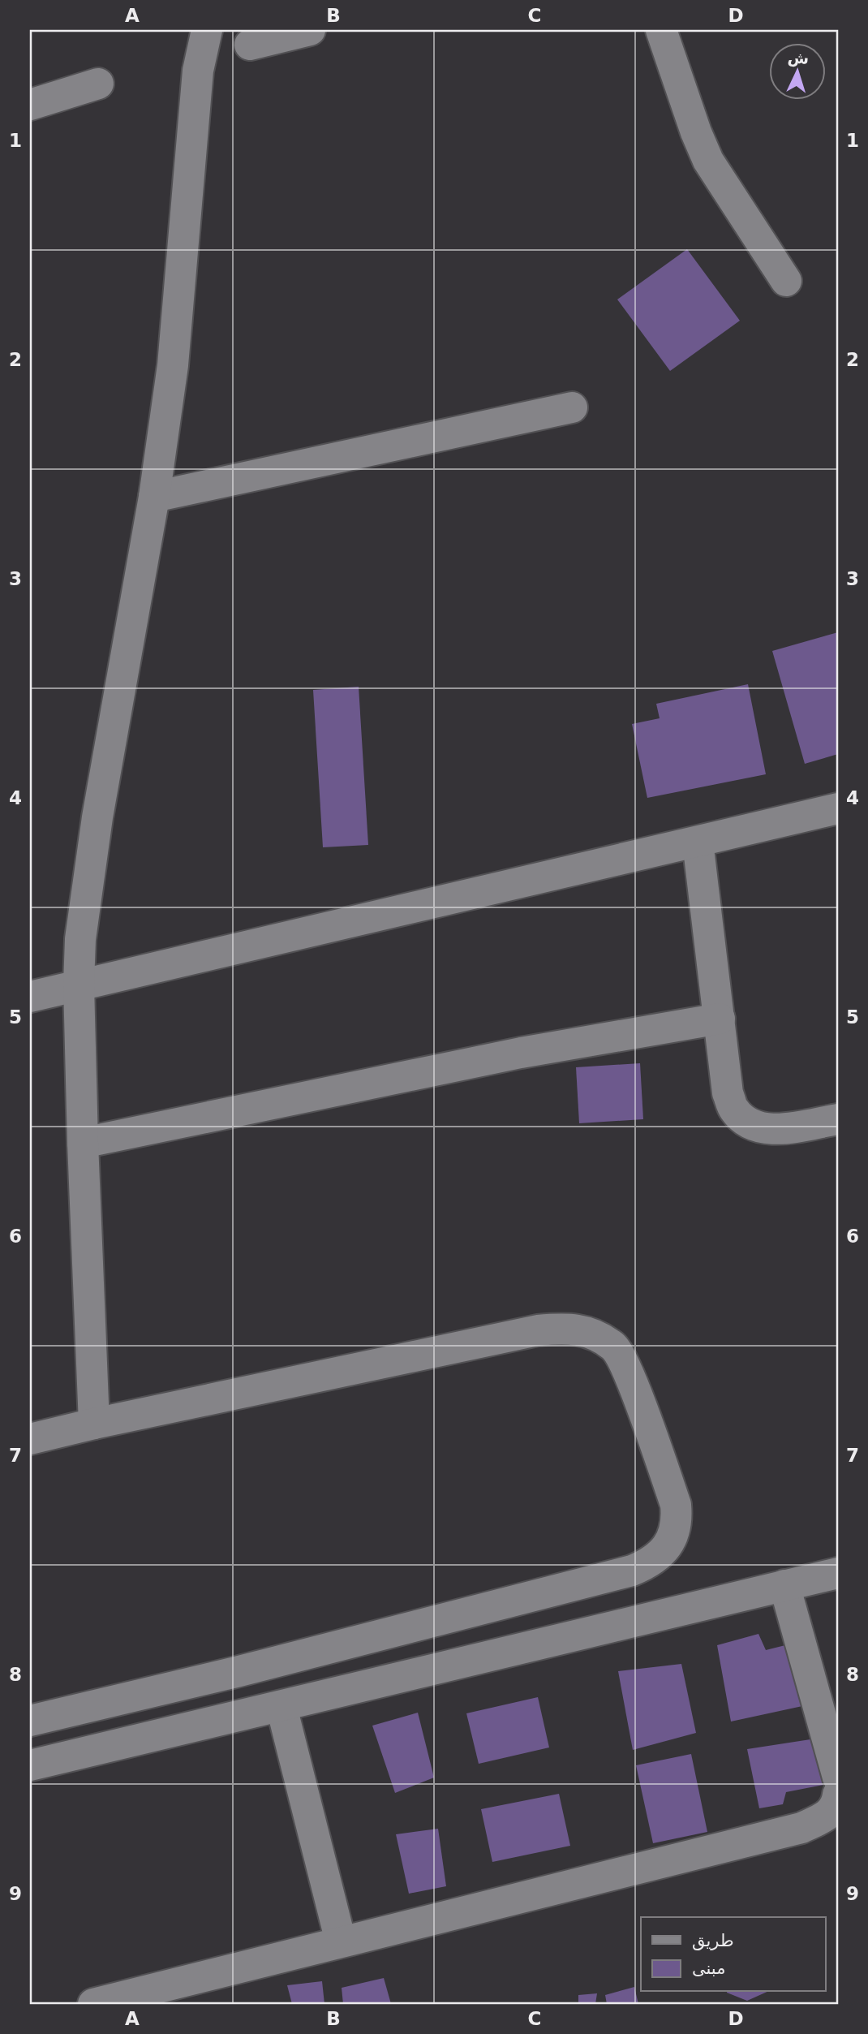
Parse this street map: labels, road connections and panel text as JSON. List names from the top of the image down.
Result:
{
  "legend": ["طريق", "مبنى"],
  "north": "top",
  "grid": {
    "columns": [
      "A",
      "B",
      "C",
      "D"
    ],
    "rows": [
      "1",
      "2",
      "3",
      "4",
      "5",
      "6",
      "7",
      "8",
      "9"
    ]
  }
}
